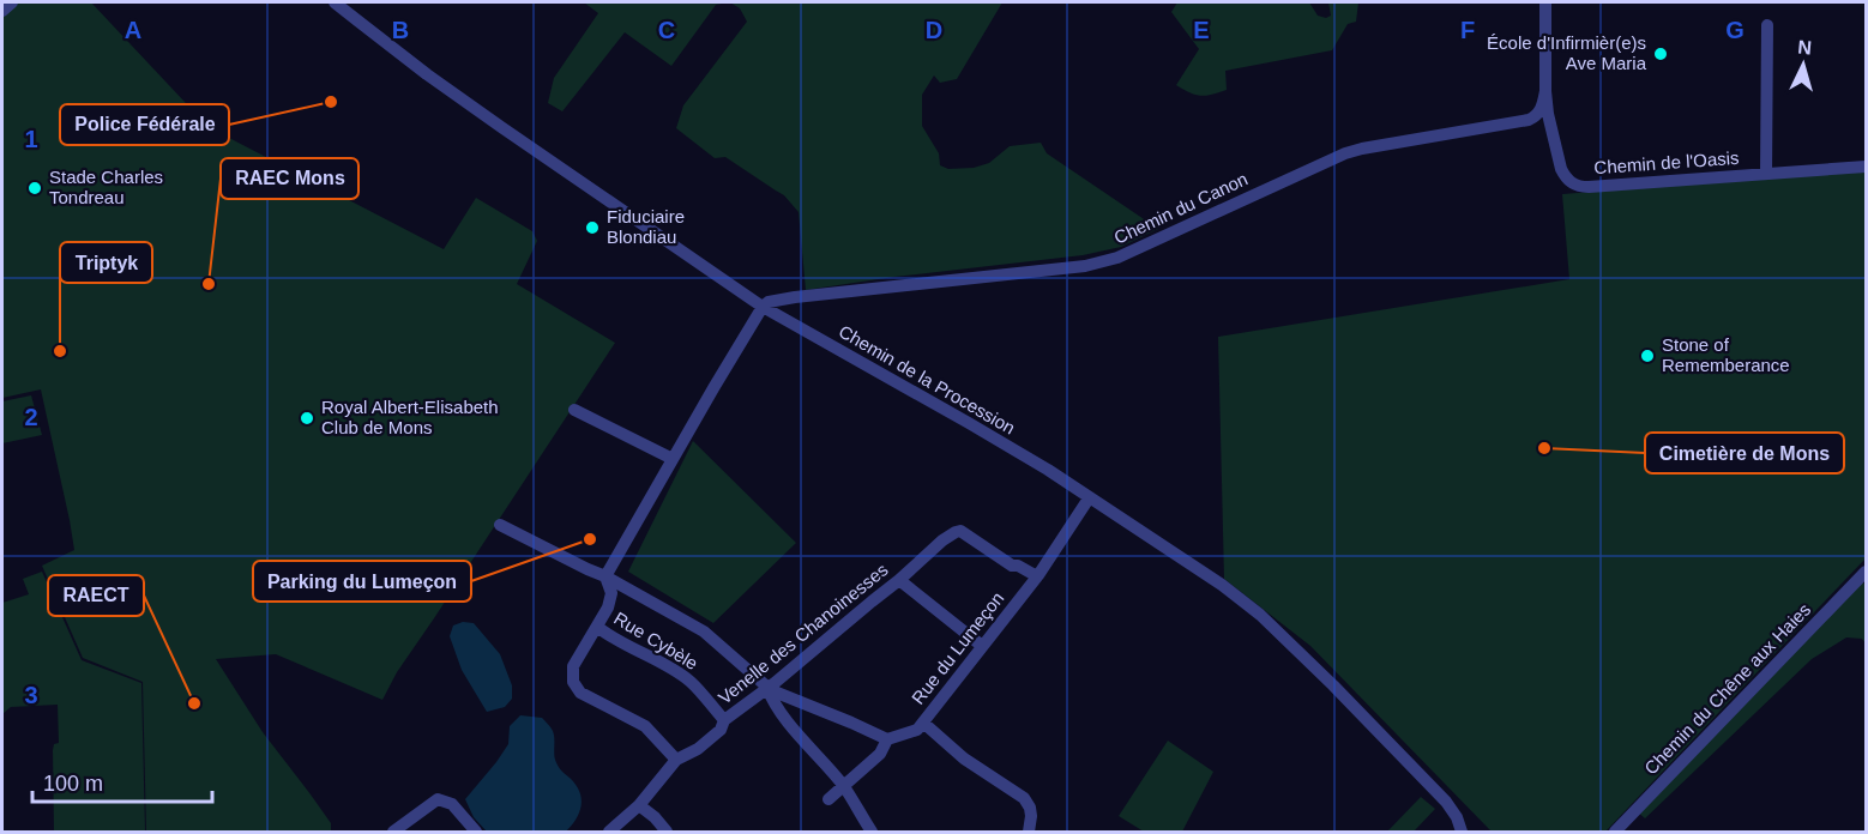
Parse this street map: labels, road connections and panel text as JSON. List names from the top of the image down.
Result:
{
  "streets": {
    "street": [
      "Chemin de l'Oasis",
      "Chemin du Canon",
      "Chemin de la Procession",
      "Venelle des Chanoinesses",
      "Rue Cybèle",
      "Rue du Lumeçon",
      "Chemin du Chêne aux Haies"
    ]
  },
  "crossings": [
    ["Chemin de l'Oasis", "Chemin du Canon"],
    ["Chemin du Canon", "Chemin de la Procession"],
    ["Chemin de la Procession", "Rue du Lumeçon"],
    ["Venelle des Chanoinesses", "Rue Cybèle"],
    ["Venelle des Chanoinesses", "Rue du Lumeçon"]
  ],
  "places": [
    "École d'Infirmièr(e)s Ave Maria",
    "Police Fédérale",
    "Stade Charles Tondreau",
    "Fiduciaire Blondiau",
    "RAEC Mons",
    "Triptyk",
    "Stone of Rememberance",
    "Royal Albert-Elisabeth Club de Mons",
    "Cimetière de Mons",
    "Parking du Lumeçon",
    "RAECT"
  ],
  "scale_bar": "100 m",
  "north": "top",
  "grid": {
    "columns": [
      "A",
      "B",
      "C",
      "D",
      "E",
      "F",
      "G"
    ],
    "rows": ["1", "2", "3"]
  }
}
